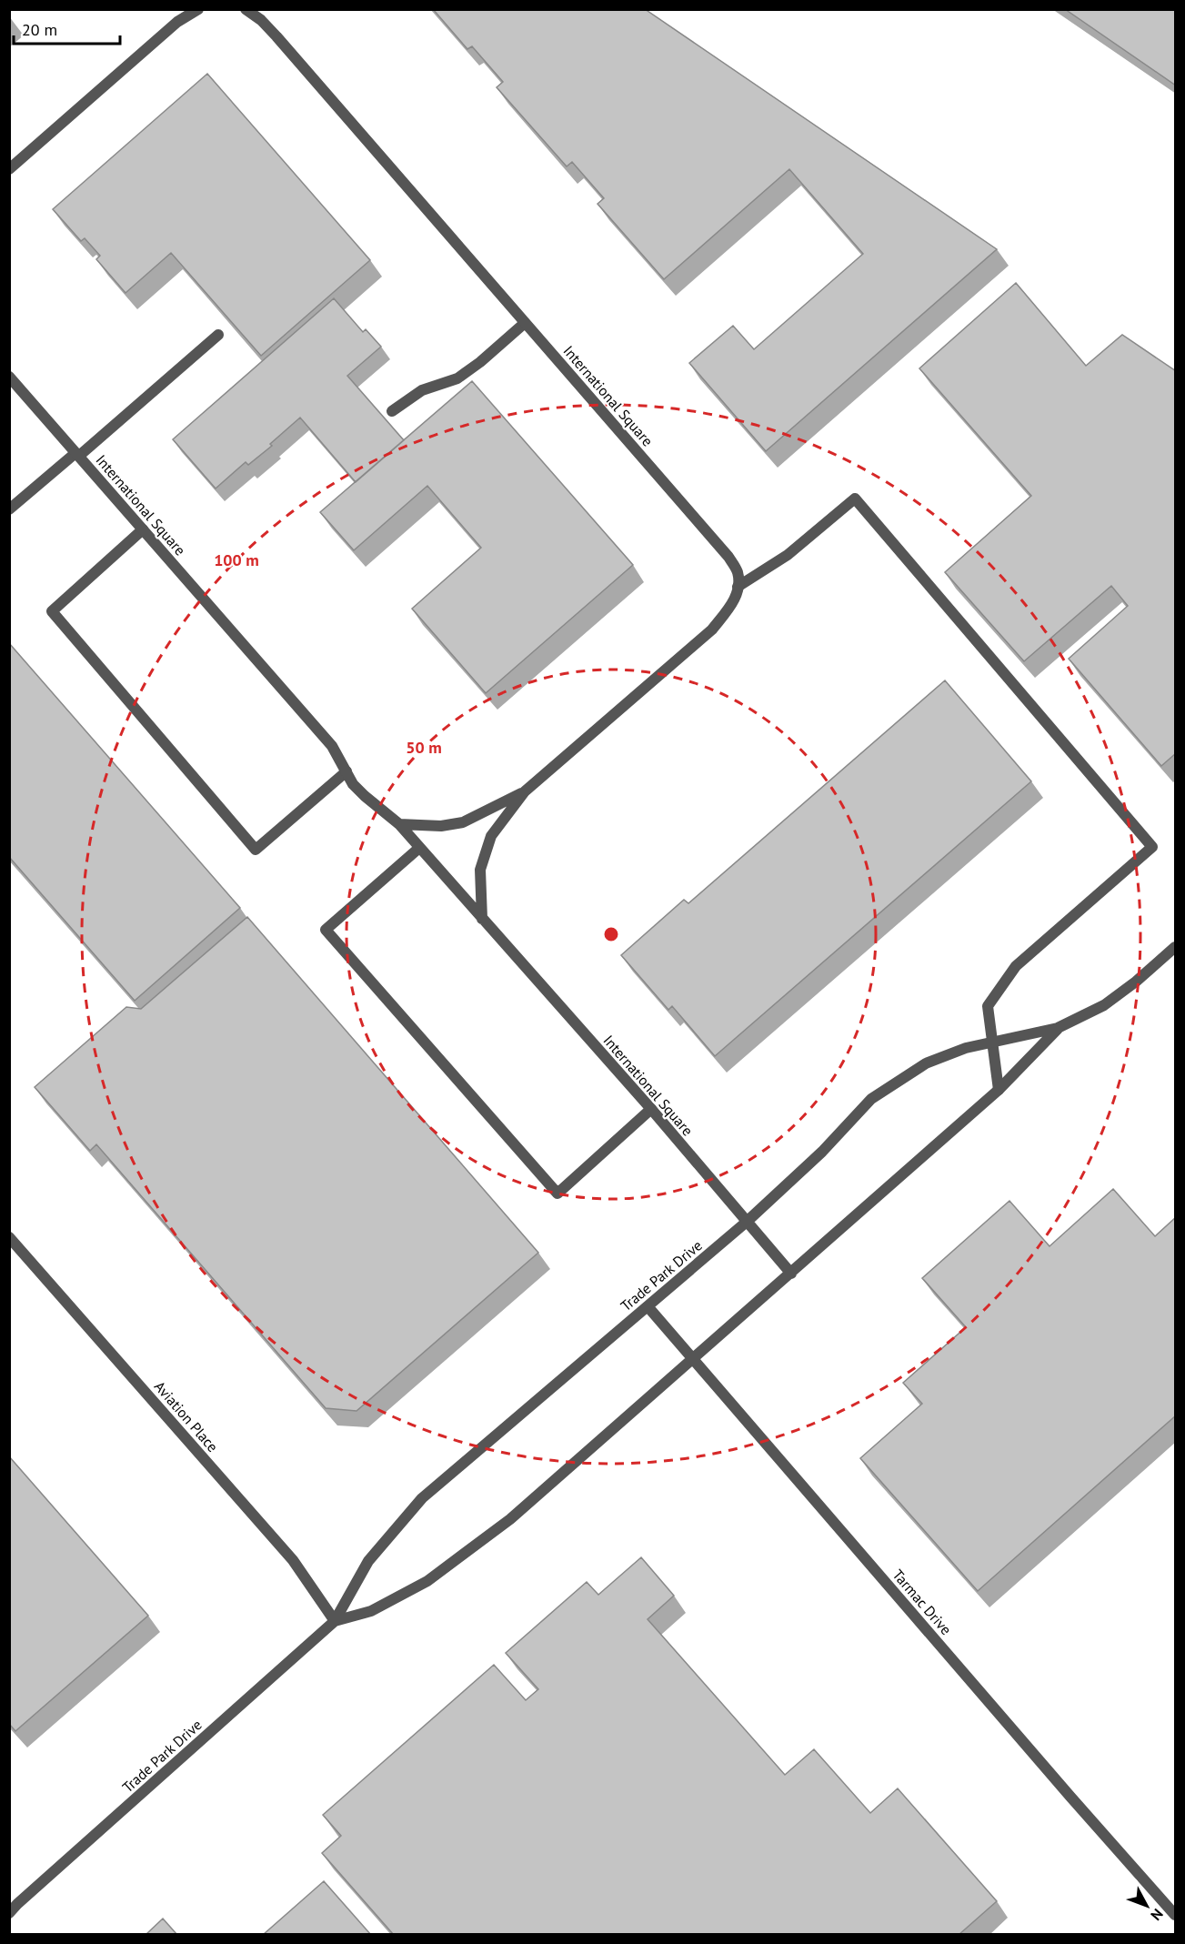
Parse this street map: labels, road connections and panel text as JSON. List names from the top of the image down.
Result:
{
  "streets": {
    "street": [
      "International Square",
      "Trade Park Drive",
      "Aviation Place",
      "Tarmac Drive"
    ]
  },
  "crossings": [
    ["International Square", "Trade Park Drive"],
    ["Trade Park Drive", "Aviation Place"],
    ["Trade Park Drive", "Tarmac Drive"]
  ],
  "scale_bar": "20 m",
  "north": "bottom right",
  "rings": ["100 m", "50 m"]
}
